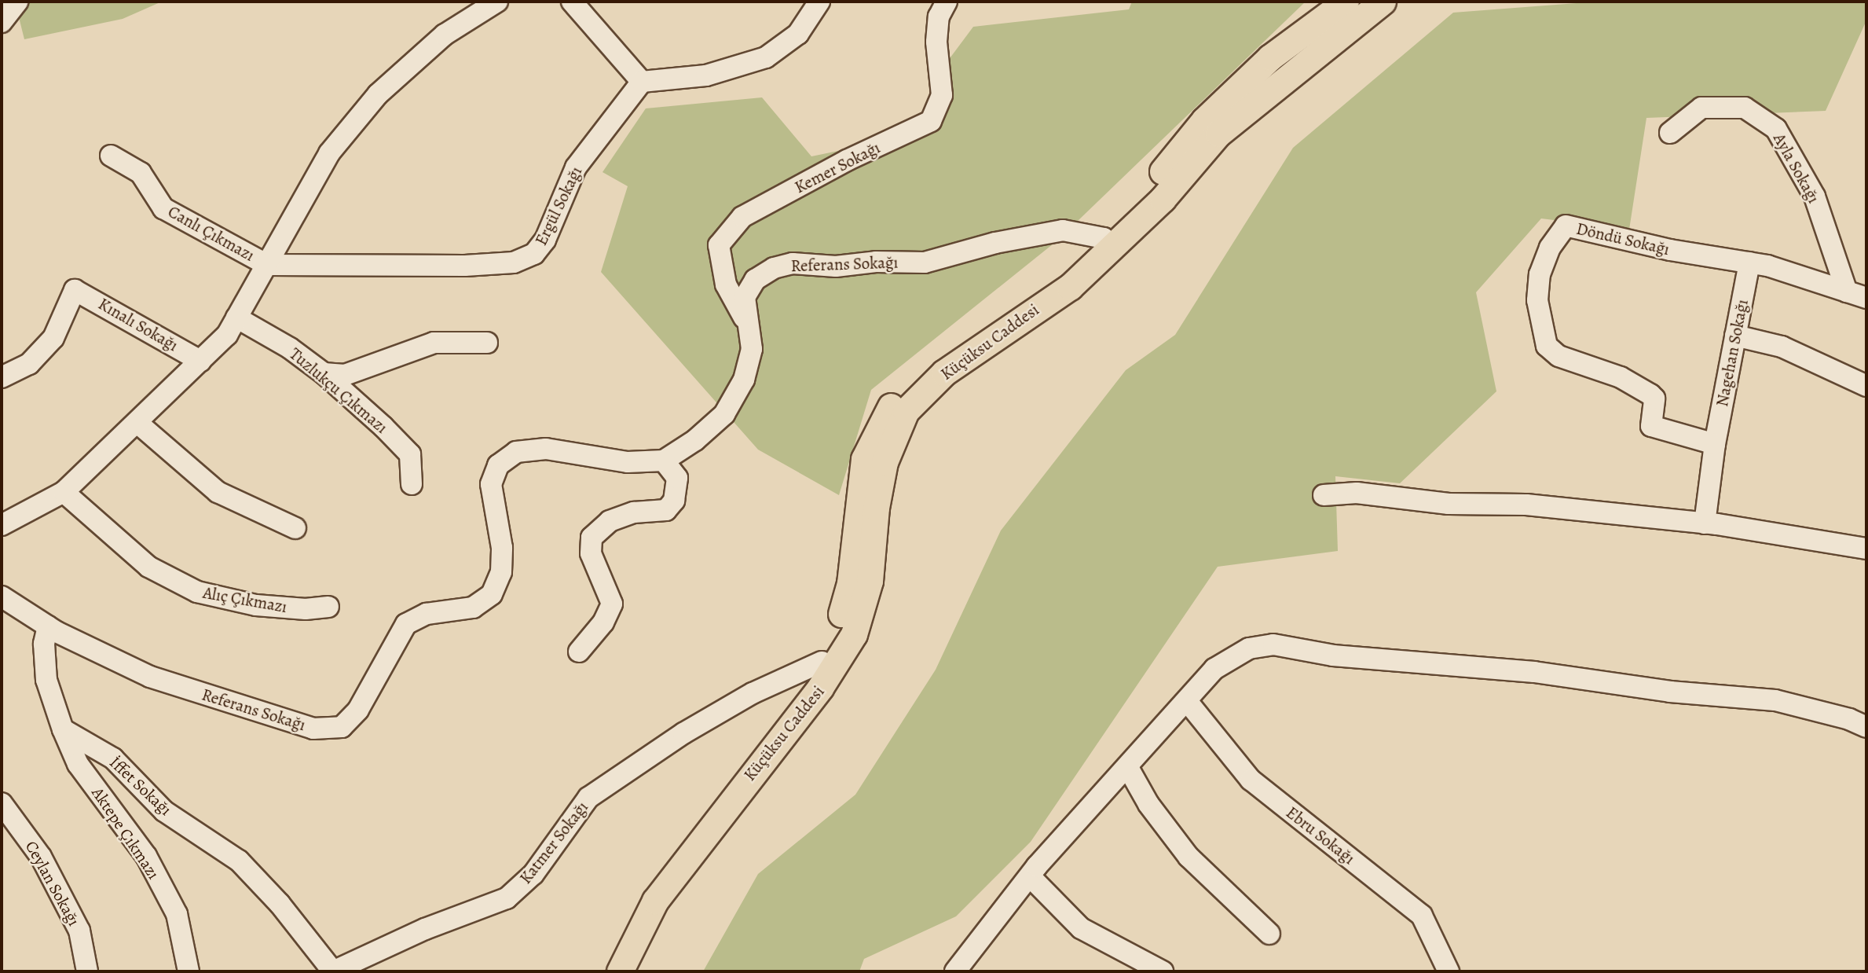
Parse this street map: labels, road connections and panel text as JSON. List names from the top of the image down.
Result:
{
  "streets": {
    "main road": ["Küçüksu Caddesi"],
    "street": [
      "Kemer Sokağı",
      "Ayla Sokağı",
      "Ergül Sokağı",
      "Canlı Çıkmazı",
      "Döndü Sokağı",
      "Referans Sokağı",
      "Kınalı Sokağı",
      "Nagehan Sokağı",
      "Tuzlukçu Çıkmazı",
      "Alıç Çıkmazı",
      "İffet Sokağı",
      "Aktepe Çıkmazı",
      "Ebru Sokağı",
      "Katmer Sokağı",
      "Ceylan Sokağı"
    ]
  },
  "crossings": [
    ["Kemer Sokağı", "Referans Sokağı"],
    ["Ayla Sokağı", "Döndü Sokağı"],
    ["Ergül Sokağı", "Canlı Çıkmazı"],
    ["Döndü Sokağı", "Nagehan Sokağı"],
    ["Referans Sokağı", "Küçüksu Caddesi"],
    ["Küçüksu Caddesi", "Katmer Sokağı"],
    ["İffet Sokağı", "Aktepe Çıkmazı"],
    ["İffet Sokağı", "Katmer Sokağı"]
  ]
}
